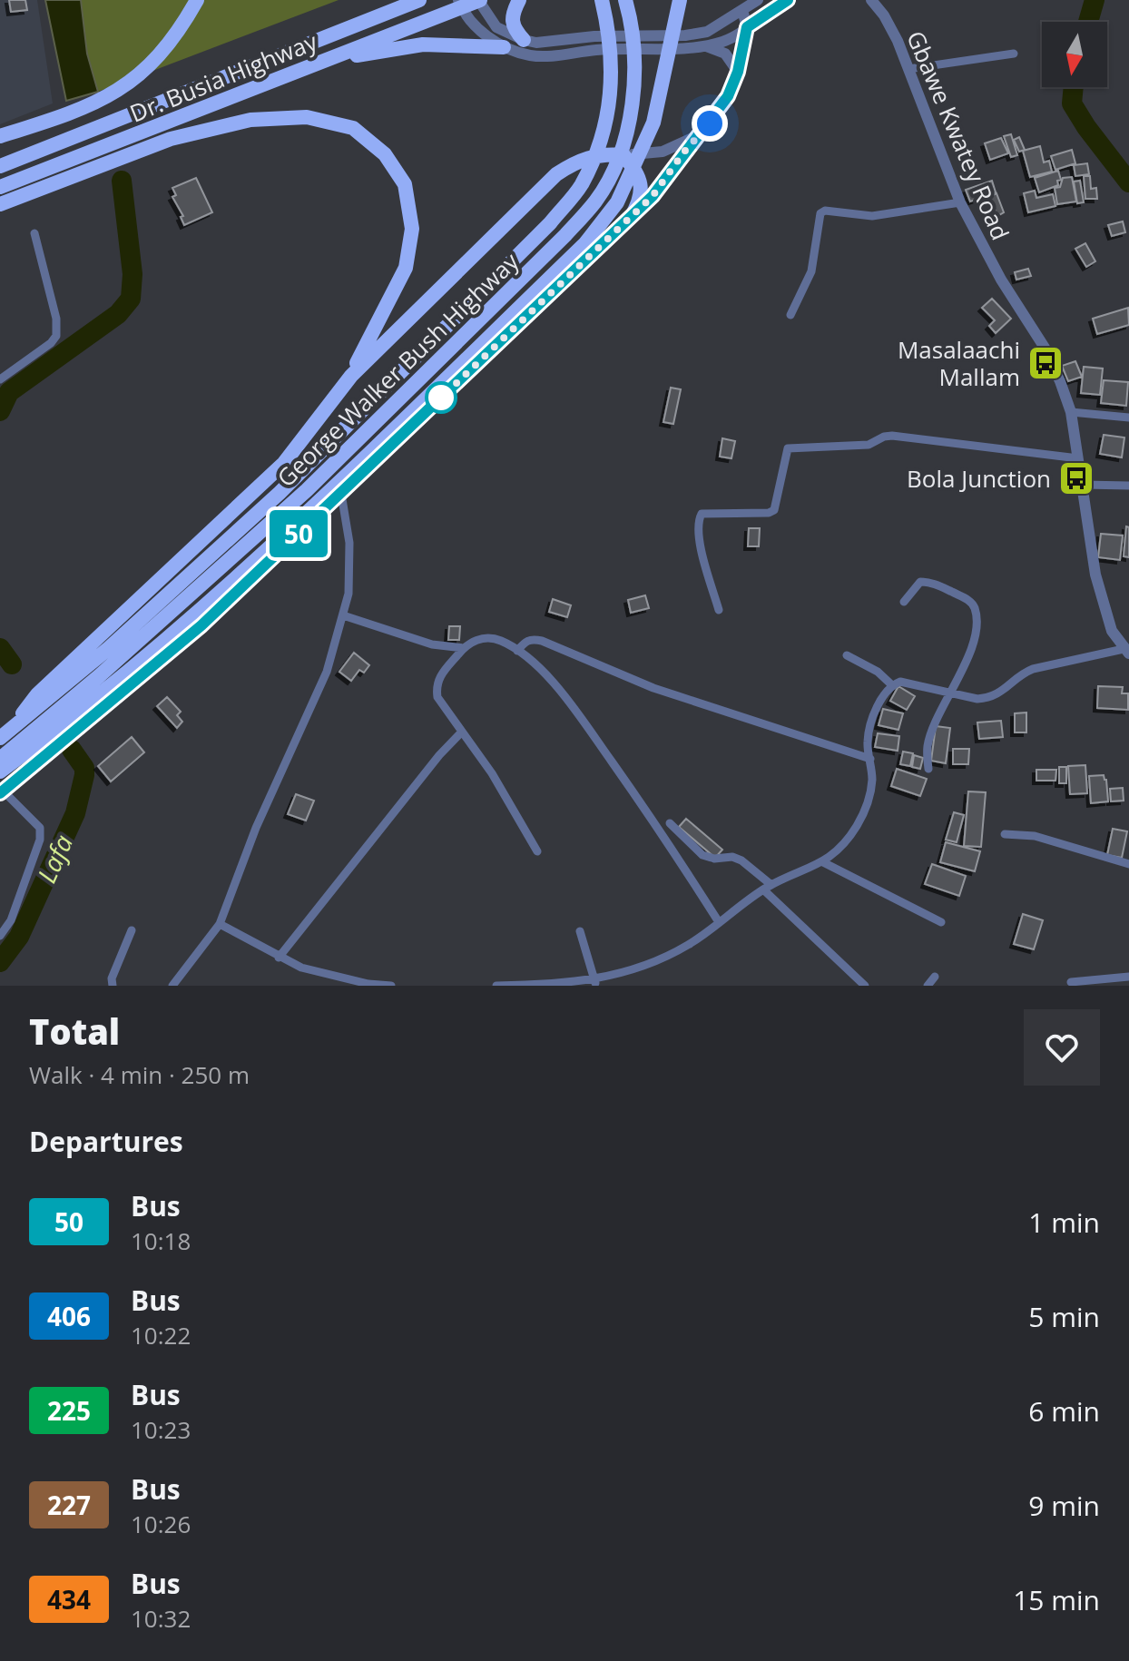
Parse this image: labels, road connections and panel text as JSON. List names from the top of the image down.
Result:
{
  "streets": {
    "highway": ["Dr. Busia Highway", "George Walker Bush Highway"],
    "street": ["Gbawe Kwatey Road"]
  },
  "water": ["Lafa"],
  "places": {
    "bus stop": ["Masalaachi Mallam", "Bola Junction"]
  },
  "lines": ["bus line 50"],
  "north": "bottom",
  "page": {
    "on_map": "50",
    "heading": [
      ["Total", "Walk · 4 min · 250 m"],
      "Departures"
    ],
    "list": [
      {
        "mark": "50",
        "name": "Bus",
        "note": "10:18",
        "value": "1 min"
      },
      {
        "mark": "406",
        "name": "Bus",
        "note": "10:22",
        "value": "5 min"
      },
      {
        "mark": "225",
        "name": "Bus",
        "note": "10:23",
        "value": "6 min"
      },
      {
        "mark": "227",
        "name": "Bus",
        "note": "10:26",
        "value": "9 min"
      },
      {
        "mark": "434",
        "name": "Bus",
        "note": "10:32",
        "value": "15 min"
      }
    ]
  }
}
